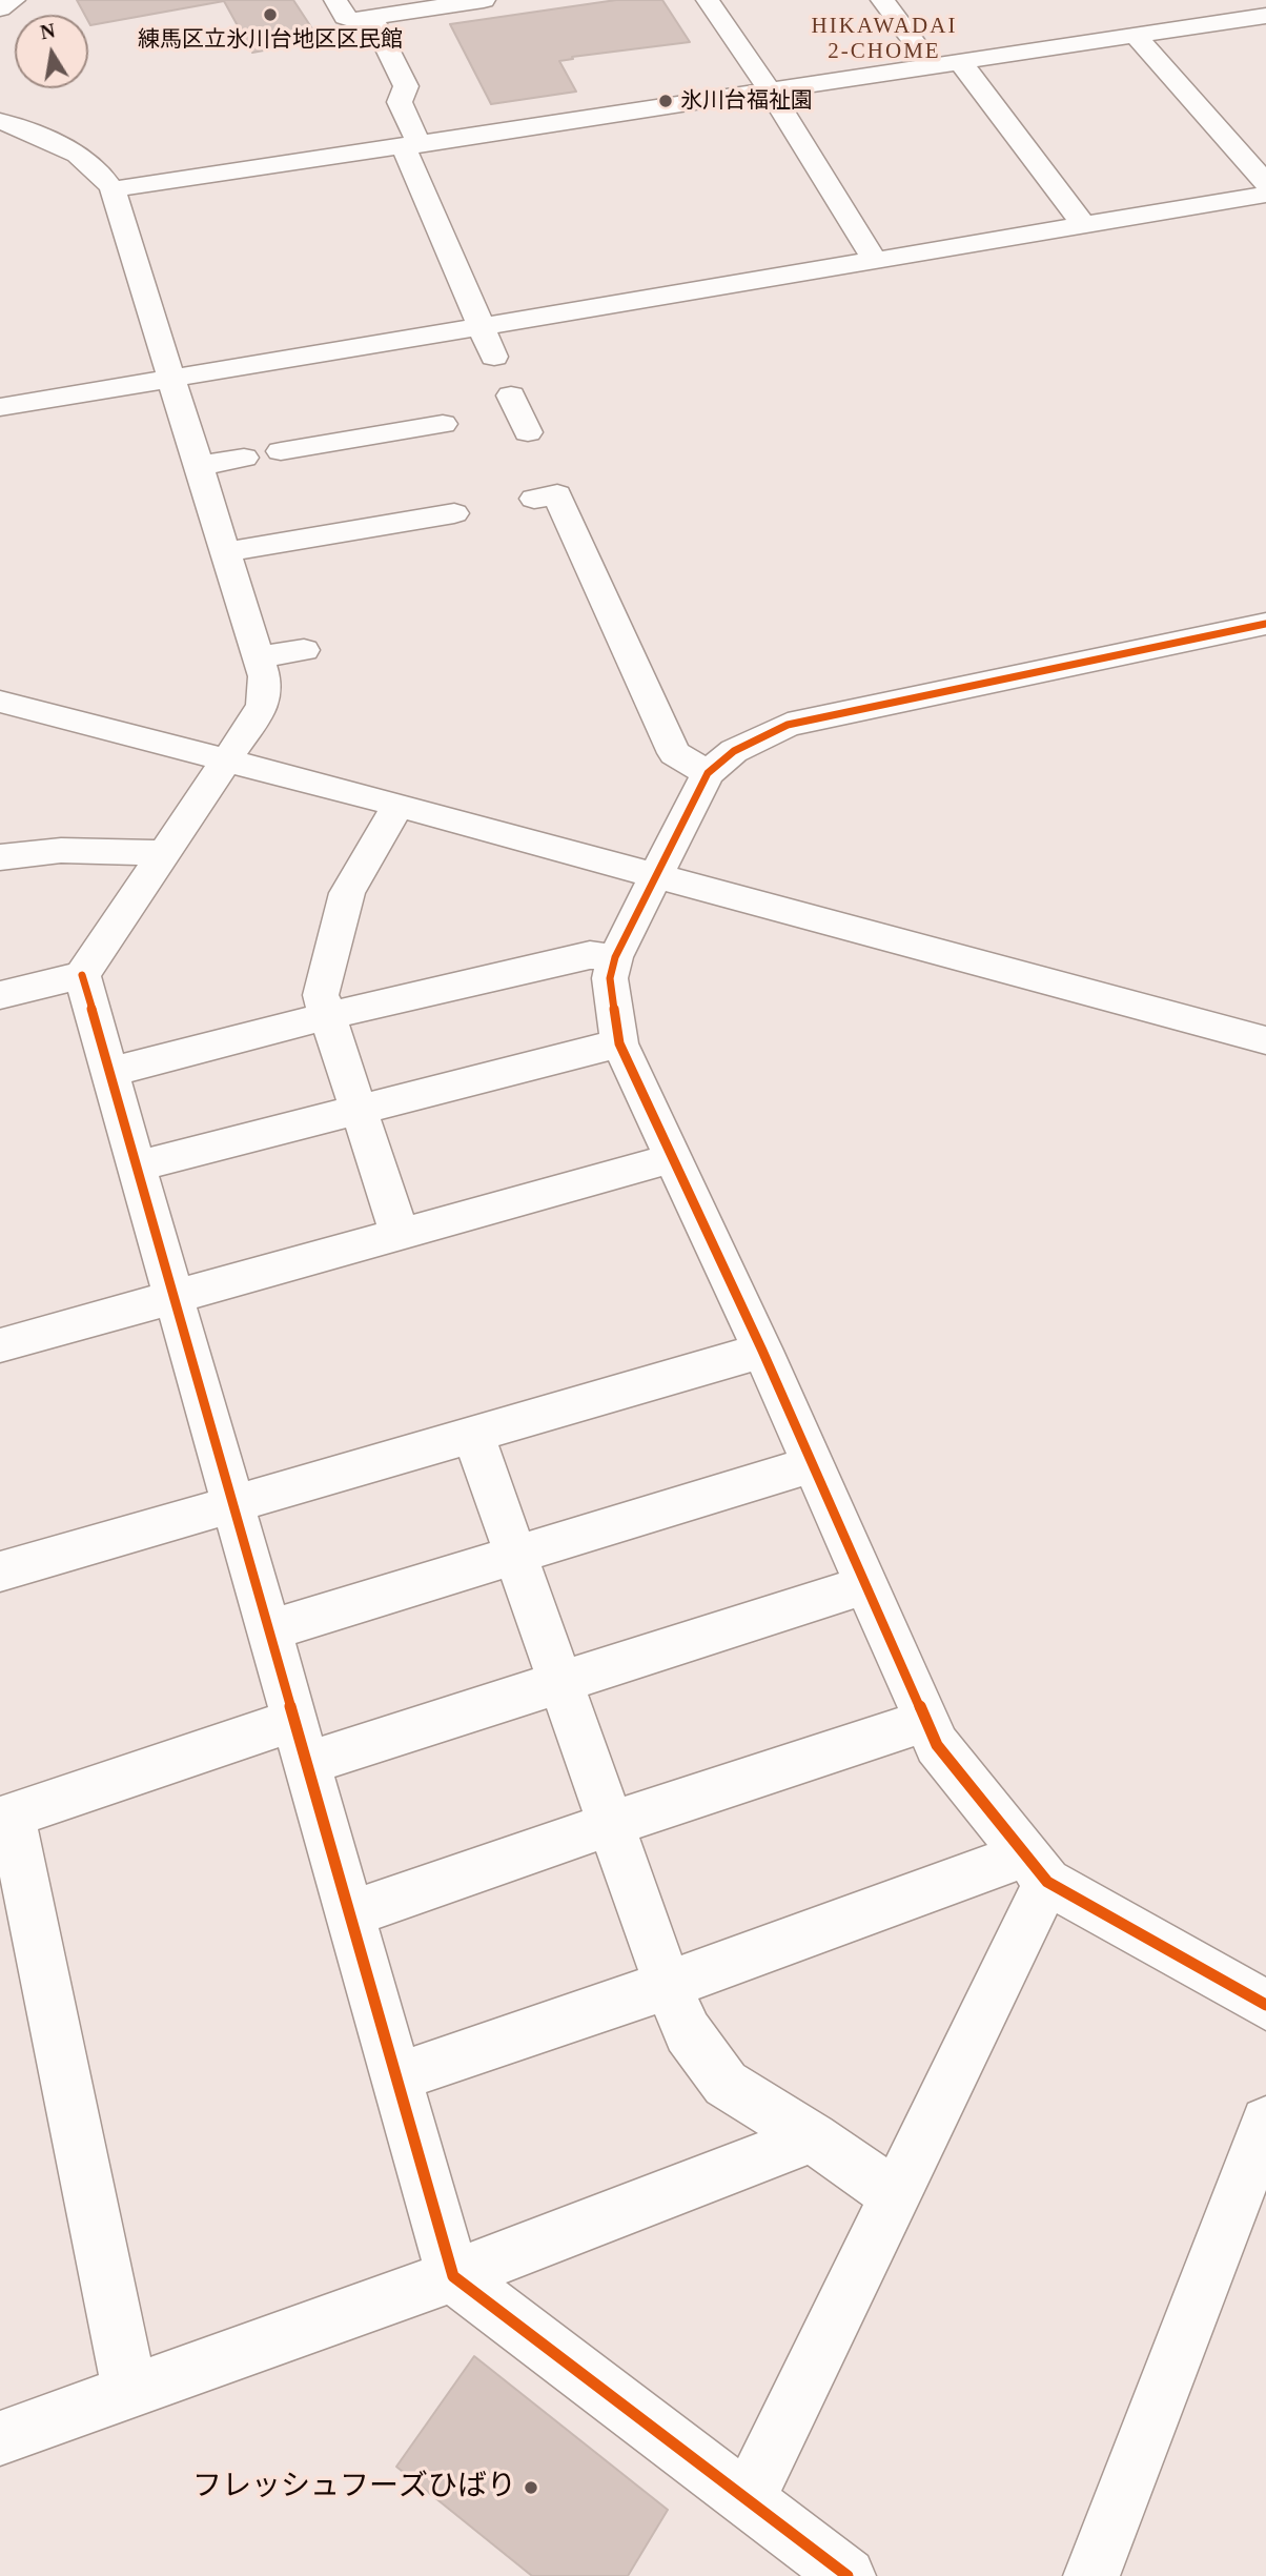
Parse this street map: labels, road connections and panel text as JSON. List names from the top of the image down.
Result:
{
  "districts": ["HIKAWADAI 2-CHOME"],
  "places": ["練馬区立氷川台地区区民館", "氷川台福祉園", "フレッシュフーズひばり"],
  "north": "top"
}
